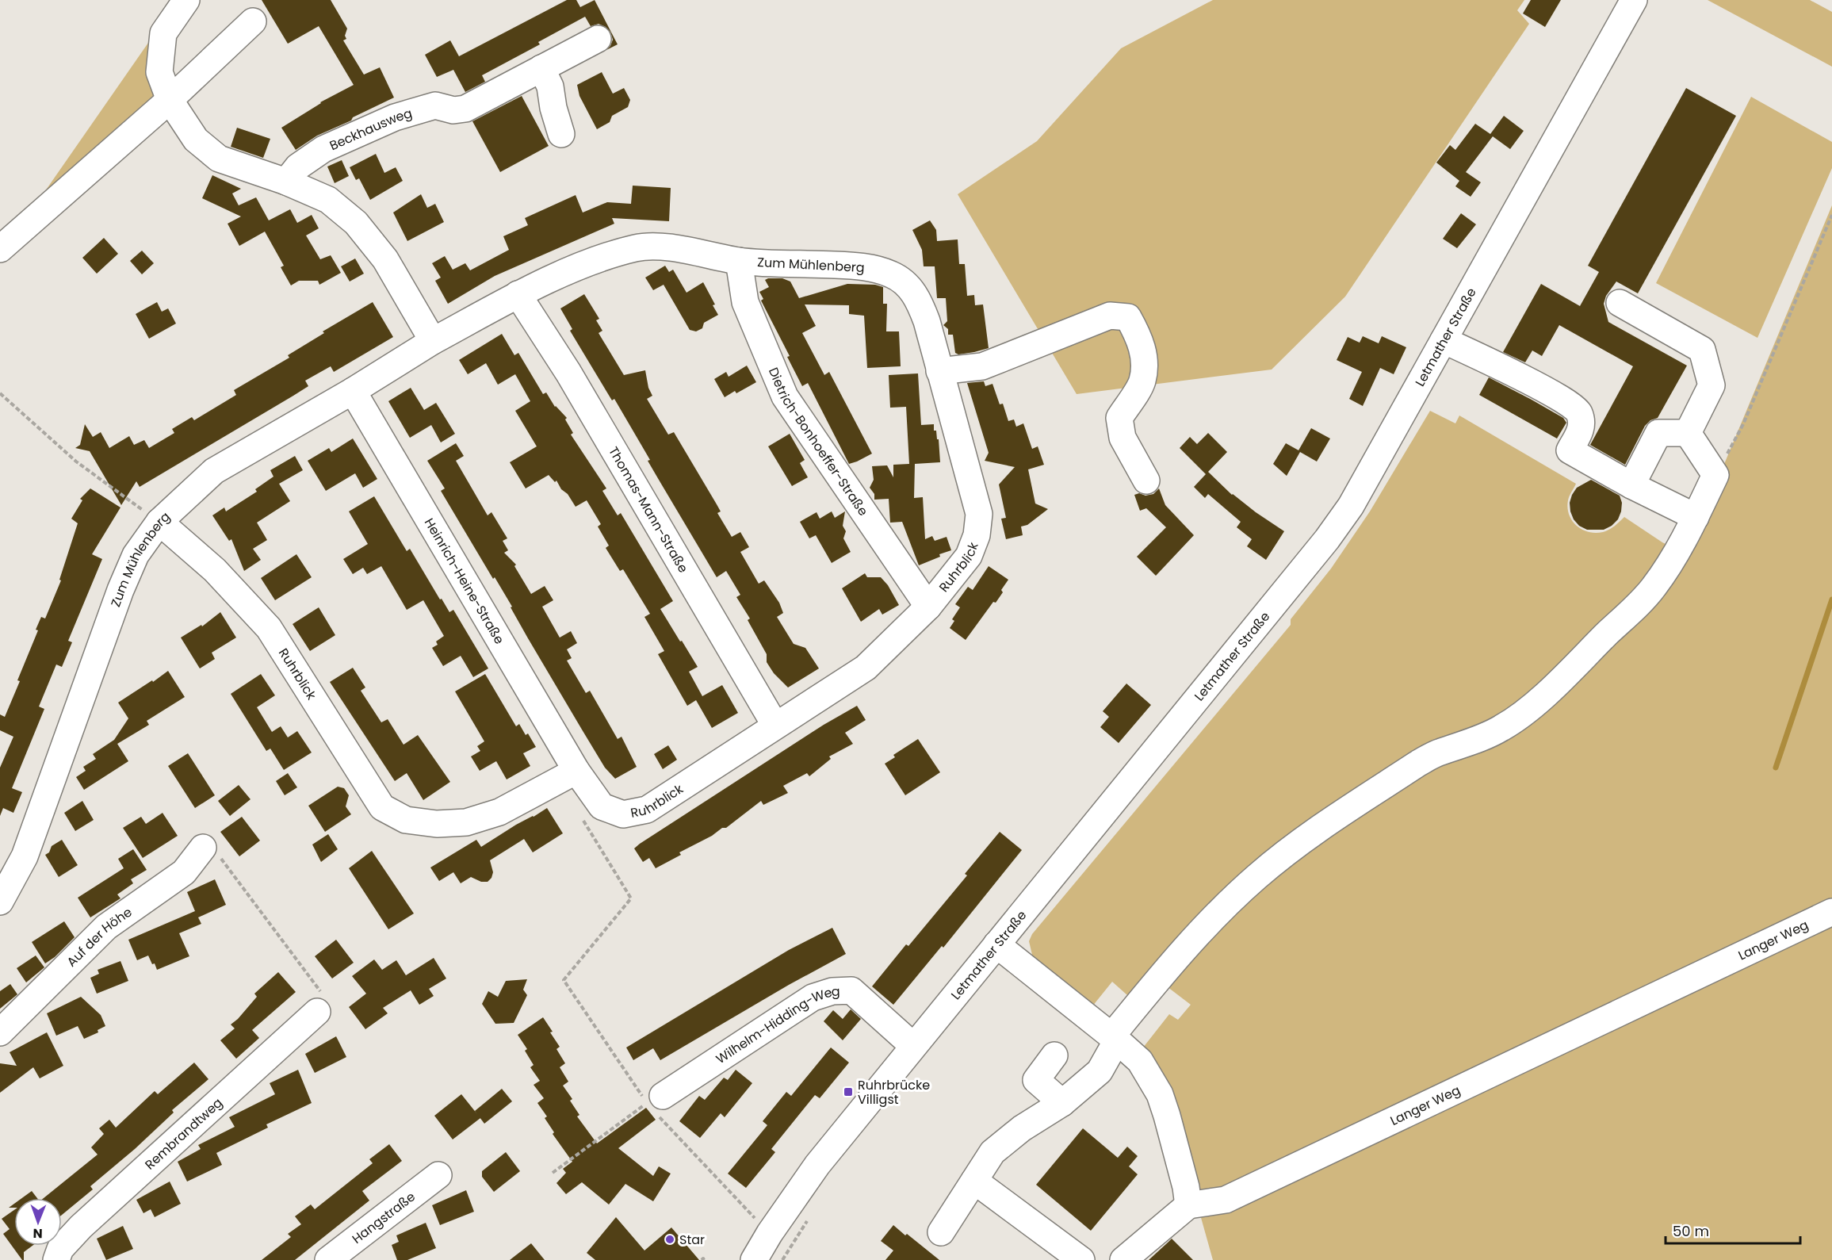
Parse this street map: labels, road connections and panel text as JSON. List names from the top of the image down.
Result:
{
  "streets": {
    "street": [
      "Beckhausweg",
      "Zum Mühlenberg",
      "Letmather Straße",
      "Dietrich-Bonhoeffer-Straße",
      "Thomas-Mann-Straße",
      "Ruhrblick",
      "Heinrich-Heine-Straße",
      "Auf der Höhe",
      "Langer Weg",
      "Wilhelm-Hidding-Weg",
      "Rembrandtweg",
      "Hangstraße"
    ]
  },
  "crossings": [
    ["Zum Mühlenberg", "Dietrich-Bonhoeffer-Straße"],
    ["Zum Mühlenberg", "Thomas-Mann-Straße"],
    ["Zum Mühlenberg", "Ruhrblick"],
    ["Zum Mühlenberg", "Heinrich-Heine-Straße"],
    ["Letmather Straße", "Wilhelm-Hidding-Weg"],
    ["Dietrich-Bonhoeffer-Straße", "Ruhrblick"],
    ["Thomas-Mann-Straße", "Ruhrblick"],
    ["Ruhrblick", "Heinrich-Heine-Straße"]
  ],
  "places": {
    "transit": ["Ruhrbrücke Villigst"],
    "other": ["Star"]
  },
  "scale_bar": "50 m",
  "north": "bottom"
}
